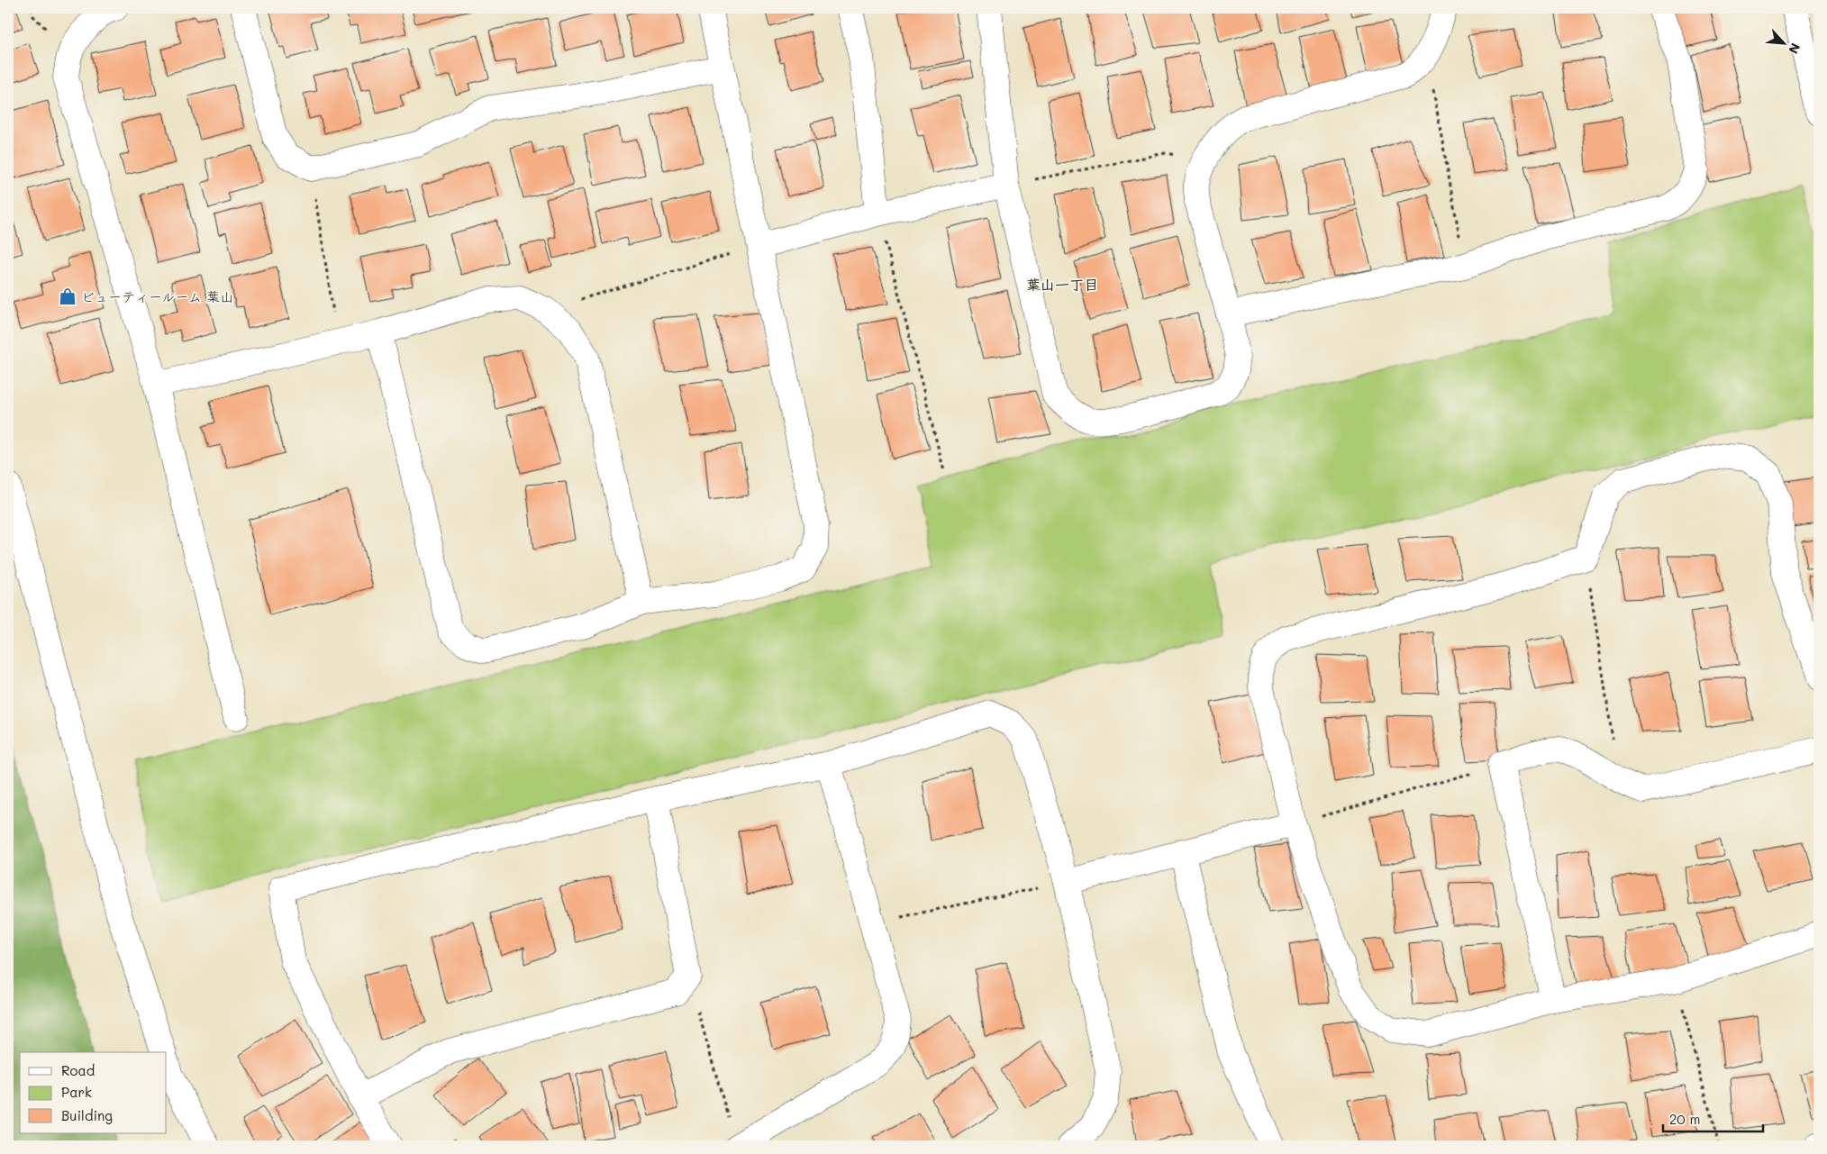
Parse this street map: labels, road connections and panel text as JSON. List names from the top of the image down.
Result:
{
  "districts": ["葉山一丁目"],
  "places": {
    "shop": ["ビューティールーム 葉山"]
  },
  "legend": ["Road", "Park", "Building"],
  "scale_bar": "20 m",
  "north": "bottom right"
}
